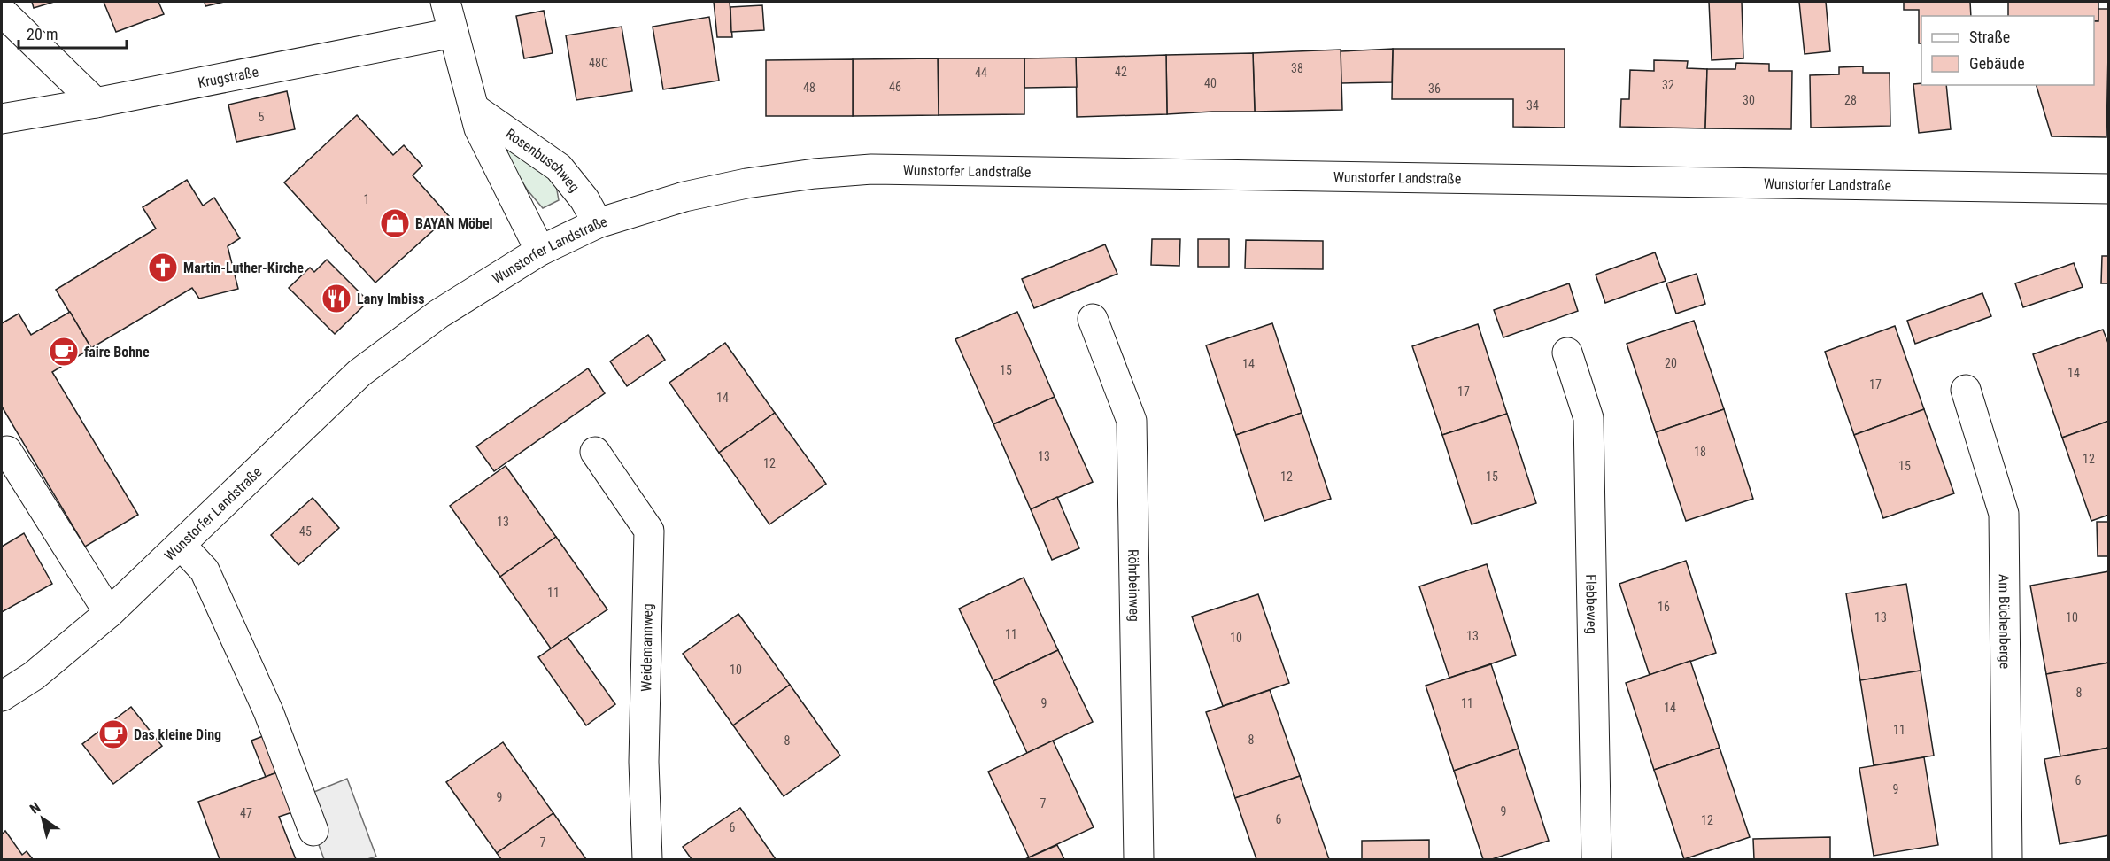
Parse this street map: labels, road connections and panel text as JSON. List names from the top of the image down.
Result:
{
  "streets": {
    "street": [
      "Krugstraße",
      "Rosenbuschweg",
      "Wunstorfer Landstraße",
      "Röhrbeinweg",
      "Flebbeweg",
      "Am Büchenberge",
      "Weidemannweg"
    ]
  },
  "crossings": [
    ["Krugstraße", "Rosenbuschweg"],
    ["Rosenbuschweg", "Wunstorfer Landstraße"]
  ],
  "places": {
    "shop": ["BAYAN Möbel"],
    "church": ["Martin-Luther-Kirche"],
    "restaurant": ["Lany Imbiss"],
    "cafe": ["faire Bohne", "Das kleine Ding"]
  },
  "house_numbers": [
    "48C",
    "38",
    "42",
    "44",
    "40",
    "32",
    "46",
    "48",
    "36",
    "30",
    "28",
    "34",
    "5",
    "1",
    "20",
    "14",
    "15",
    "14",
    "17",
    "17",
    "14",
    "18",
    "13",
    "12",
    "12",
    "15",
    "12",
    "15",
    "13",
    "45",
    "11",
    "16",
    "13",
    "10",
    "11",
    "13",
    "10",
    "10",
    "8",
    "9",
    "11",
    "14",
    "11",
    "8",
    "8",
    "6",
    "9",
    "9",
    "7",
    "9",
    "47",
    "6",
    "12",
    "6",
    "7"
  ],
  "legend": ["Straße", "Gebäude"],
  "scale_bar": "20 m",
  "north": "top left"
}
